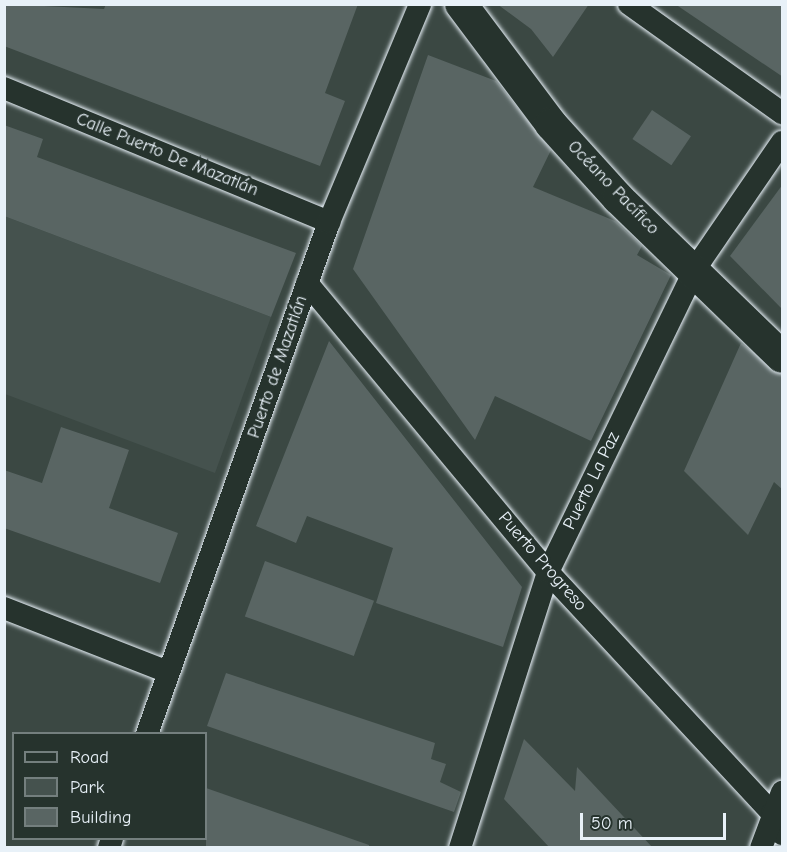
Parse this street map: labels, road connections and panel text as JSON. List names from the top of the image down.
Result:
{
  "streets": {
    "street": [
      "Calle Puerto De Mazatlán",
      "Océano Pacífico",
      "Puerto de Mazatlán",
      "Puerto La Paz",
      "Puerto Progreso"
    ]
  },
  "crossings": [
    ["Calle Puerto De Mazatlán", "Puerto de Mazatlán"],
    ["Océano Pacífico", "Puerto La Paz"],
    ["Puerto de Mazatlán", "Puerto Progreso"],
    ["Puerto La Paz", "Puerto Progreso"]
  ],
  "legend": ["Road", "Park", "Building"],
  "scale_bar": "50 m"
}
